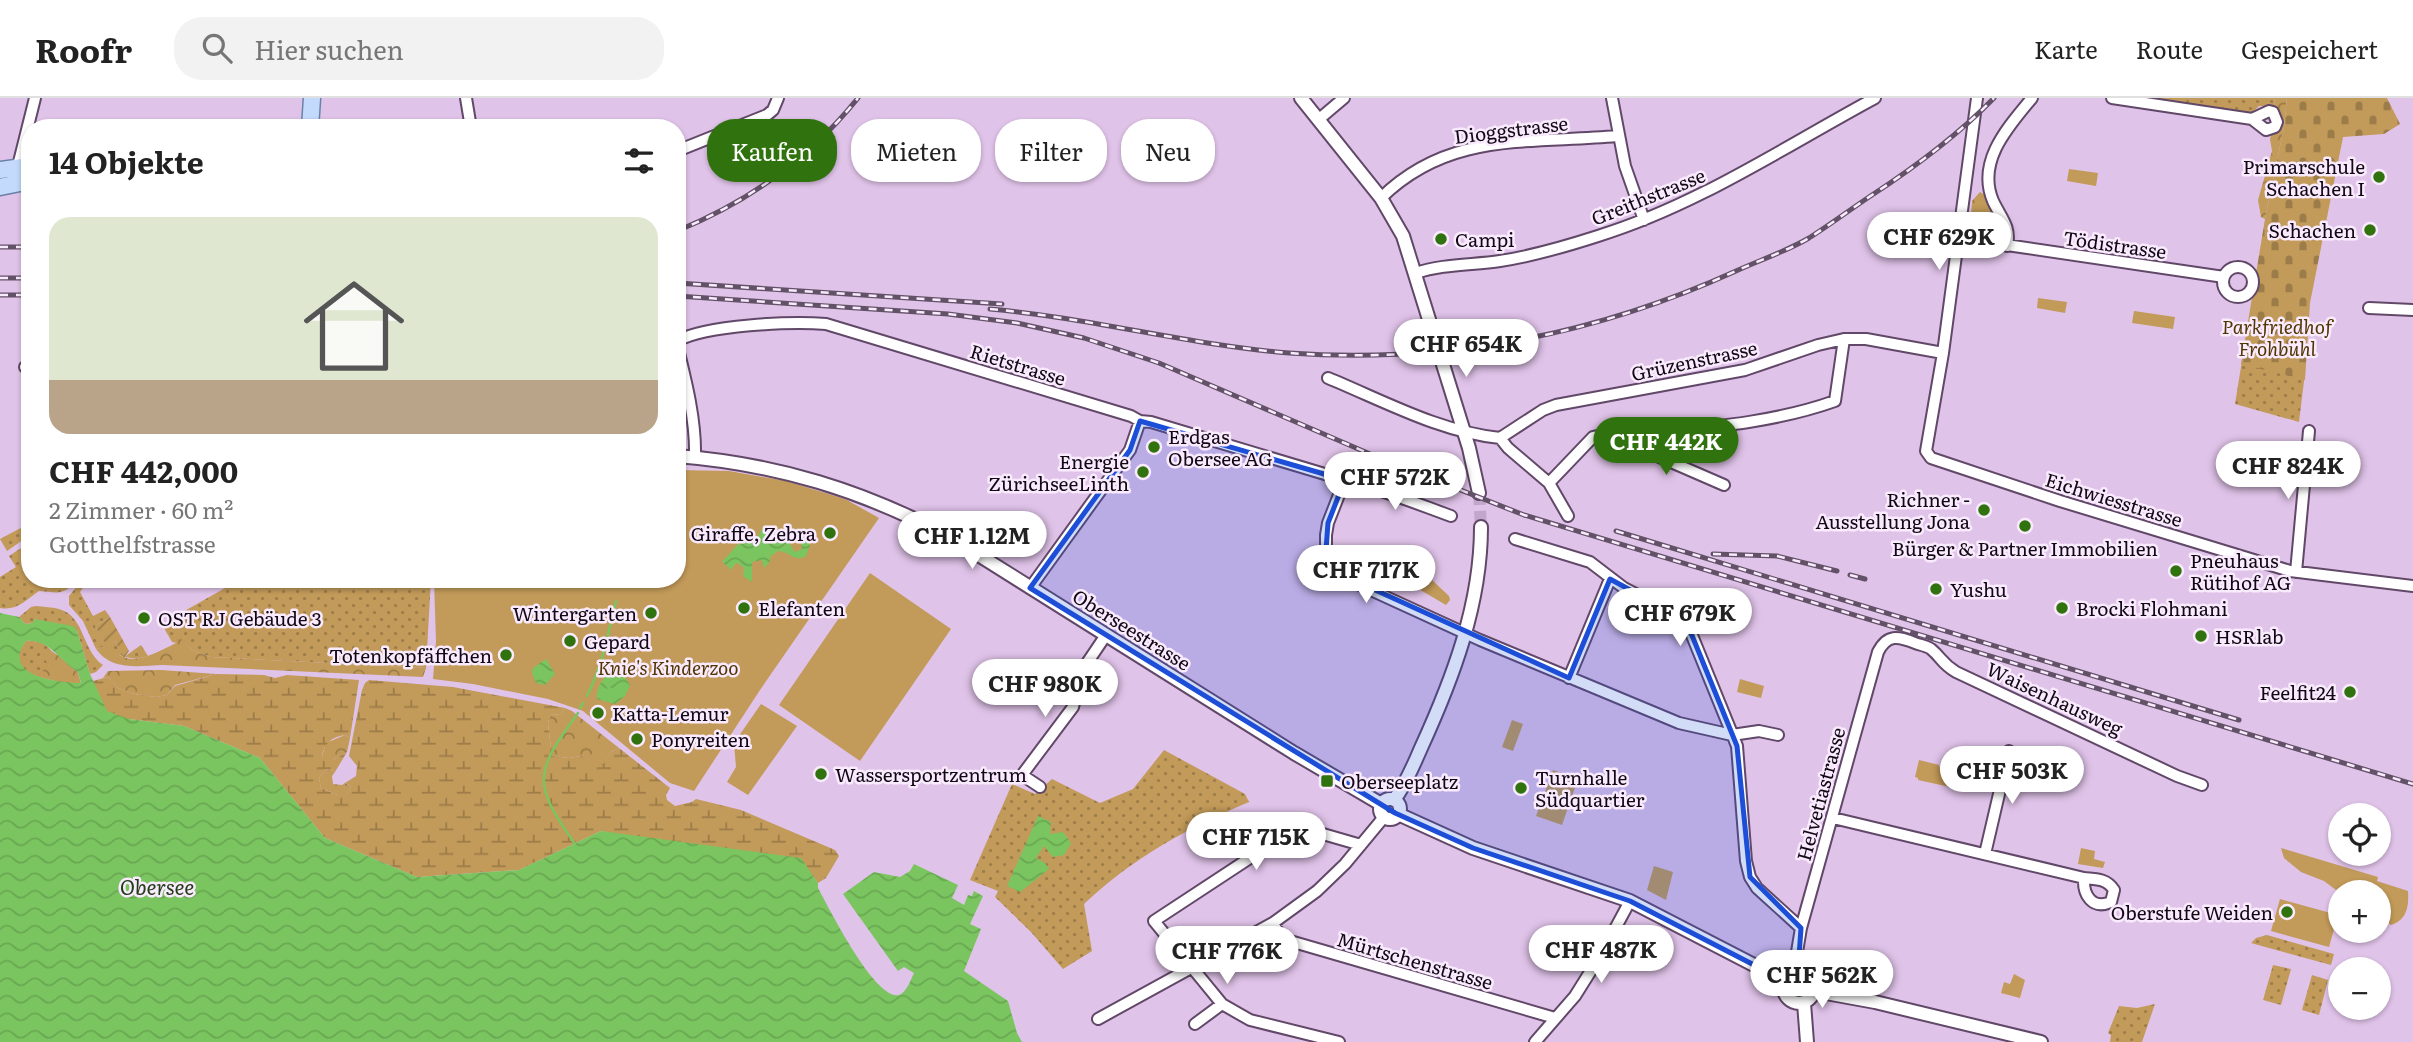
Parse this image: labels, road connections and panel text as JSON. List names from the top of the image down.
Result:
{
  "streets": {
    "street": [
      "Dioggstrasse",
      "Greithstrasse",
      "Tödistrasse",
      "Grüzenstrasse",
      "Rietstrasse",
      "Eichwiesstrasse",
      "Oberseestrasse",
      "Waisenhausweg",
      "Helvetiastrasse",
      "Mürtschenstrasse"
    ]
  },
  "crossings": [
    ["Grüzenstrasse", "Eichwiesstrasse"],
    ["Waisenhausweg", "Helvetiastrasse"]
  ],
  "water": ["Obersee"],
  "parks": ["Parkfriedhof Frohbühl", "Knie's Kinderzoo"],
  "places": {
    "other": [
      "Primarschule Schachen I",
      "Schachen",
      "Campi",
      "Erdgas Obersee AG",
      "Energie ZürichseeLinth",
      "Richner - Ausstellung Jona",
      "Bürger & Partner Immobilien",
      "Giraffe, Zebra",
      "Pneuhaus Rütihof AG",
      "Yushu",
      "Elefanten",
      "Brocki Flohmani",
      "Wintergarten",
      "OST RJ Gebäude 3",
      "HSRlab",
      "Gepard",
      "Totenkopfäffchen",
      "Feelfit24",
      "Katta-Lemur",
      "Ponyreiten",
      "Wassersportzentrum",
      "Turnhalle Südquartier",
      "Oberstufe Weiden"
    ],
    "transit": ["Oberseeplatz"]
  },
  "page": {
    "header": "Roofr",
    "search": "Hier suchen",
    "nav": ["Karte", "Route", "Gespeichert"],
    "chip": [
      "Kaufen",
      "Mieten",
      "Filter",
      "Neu"
    ],
    "heading": "14 Objekte",
    "list": [
      {
        "name": "CHF 442,000",
        "note": "2 Zimmer · 60 m² · Gotthelfstrasse"
      }
    ],
    "price": [
      "CHF 629K",
      "CHF 654K",
      "CHF 442K",
      "CHF 824K",
      "CHF 572K",
      "CHF 1.12M",
      "CHF 717K",
      "CHF 679K",
      "CHF 980K",
      "CHF 503K",
      "CHF 715K",
      "CHF 487K",
      "CHF 776K",
      "CHF 562K"
    ],
    "map_buttons": ["+", "−"]
  }
}
